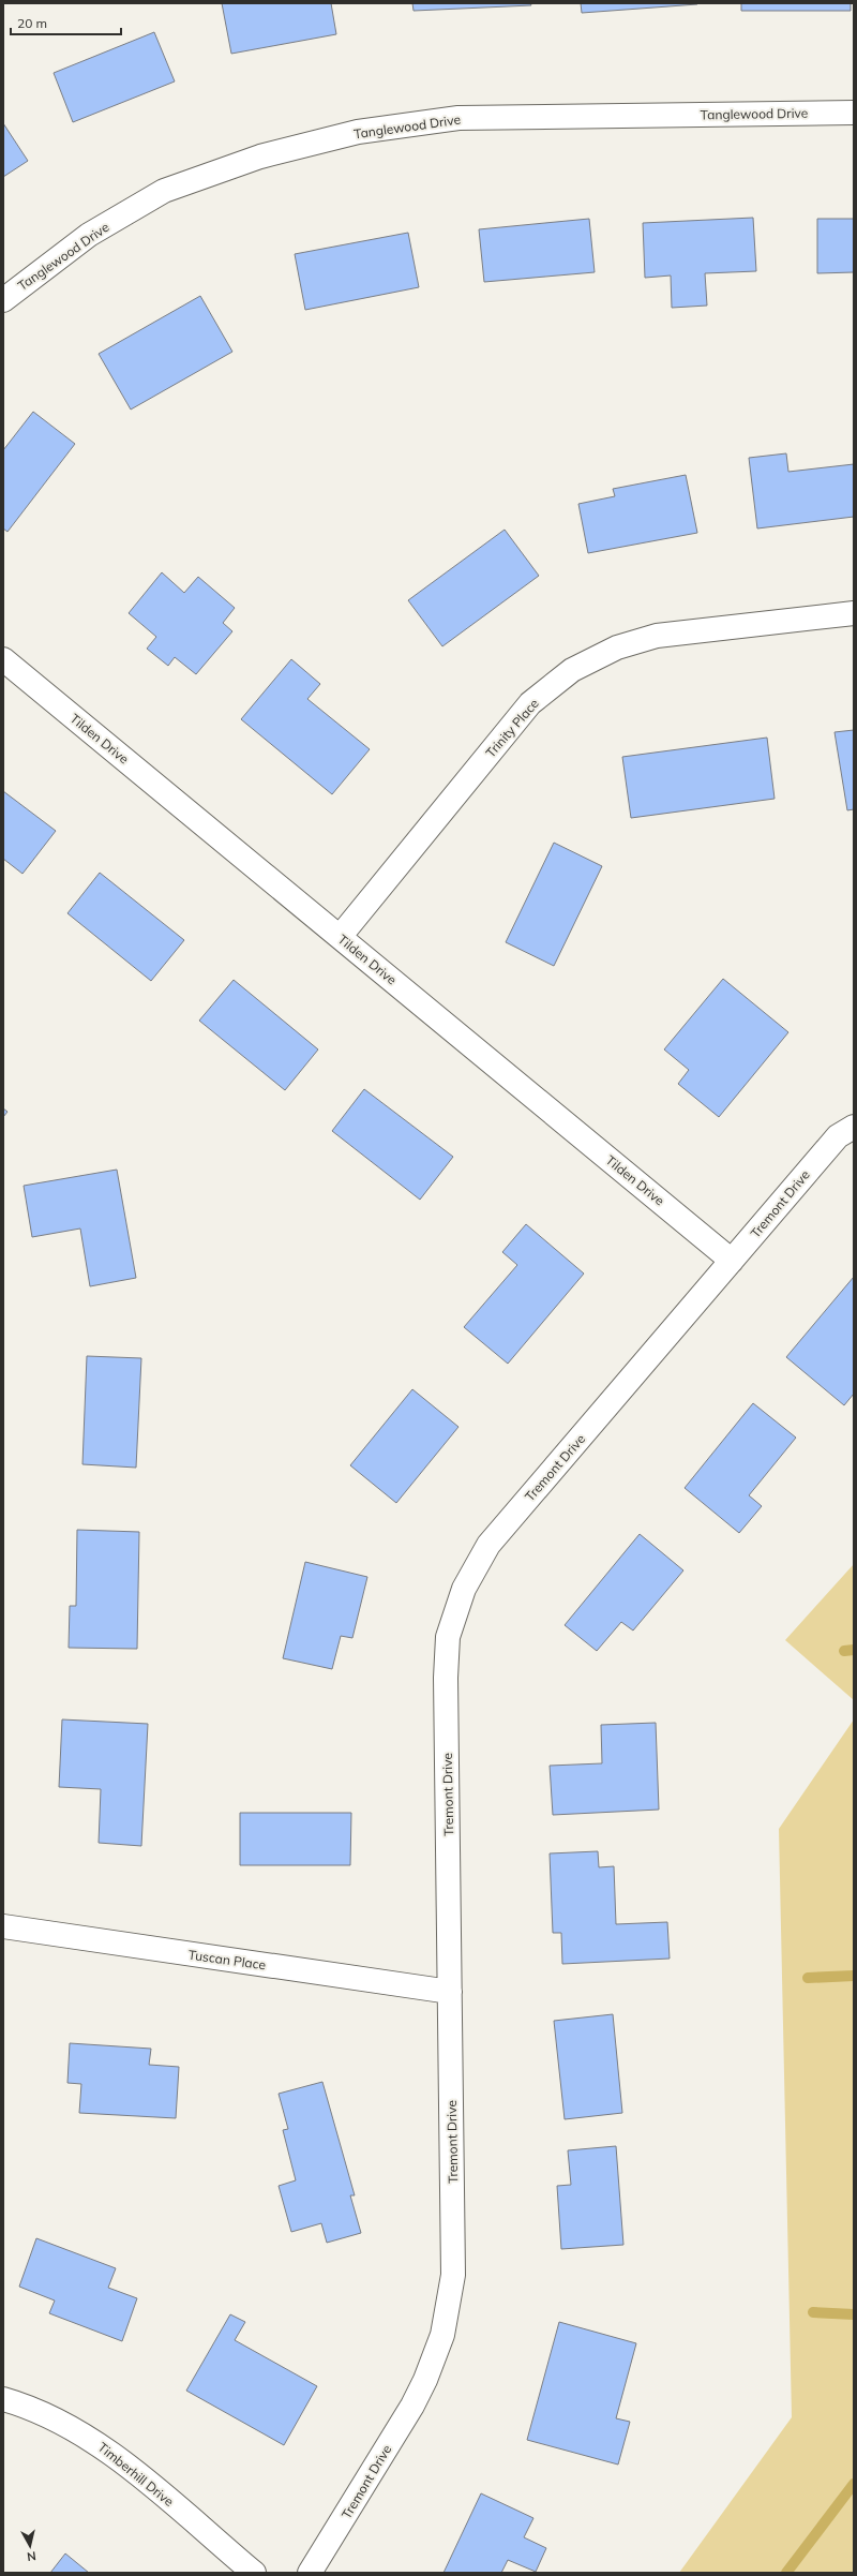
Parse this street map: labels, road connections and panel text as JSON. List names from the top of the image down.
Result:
{
  "streets": {
    "street": [
      "Tanglewood Drive",
      "Trinity Place",
      "Tilden Drive",
      "Tremont Drive",
      "Tuscan Place",
      "Timberhill Drive"
    ]
  },
  "crossings": [
    ["Trinity Place", "Tilden Drive"],
    ["Tilden Drive", "Tremont Drive"],
    ["Tremont Drive", "Tuscan Place"]
  ],
  "scale_bar": "20 m",
  "north": "bottom"
}
